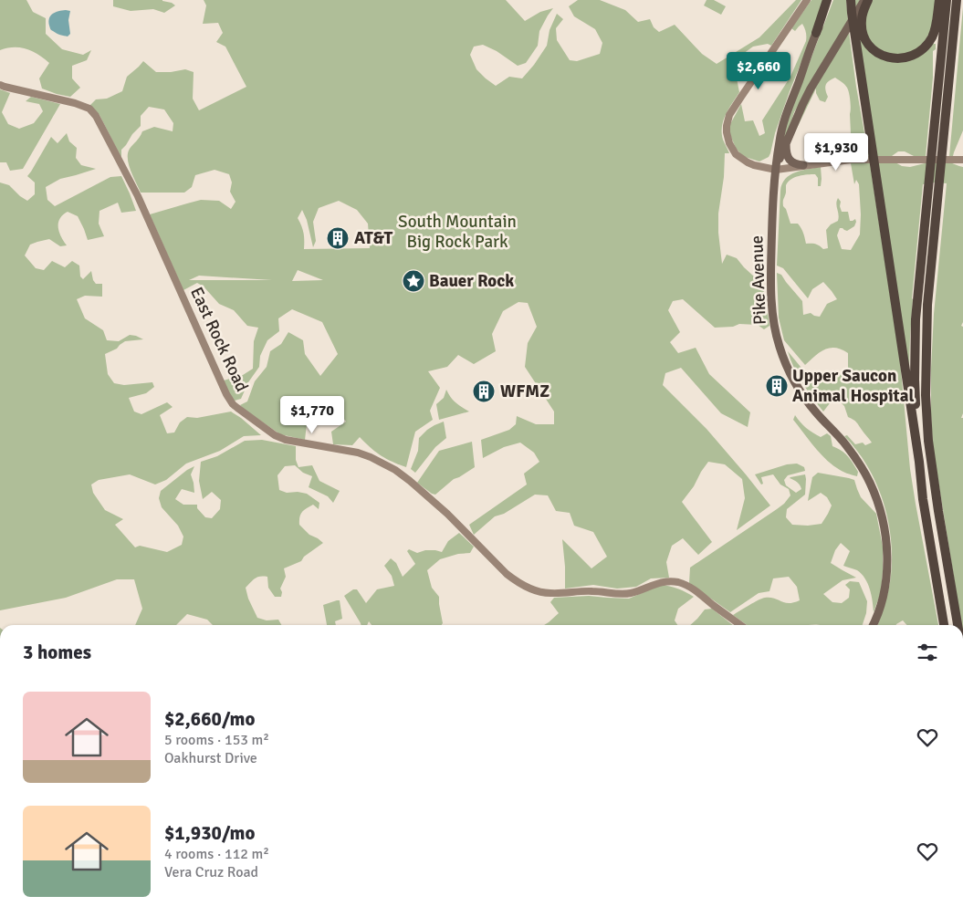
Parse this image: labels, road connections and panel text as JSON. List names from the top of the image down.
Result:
{
  "streets": {
    "main road": ["Pike Avenue"],
    "street": ["East Rock Road"]
  },
  "parks": ["South Mountain Big Rock Park"],
  "places": {
    "building": ["AT&T", "Upper Saucon Animal Hospital", "WFMZ"],
    "place": ["Bauer Rock"]
  },
  "page": {
    "price": ["$2,660", "$1,930", "$1,770"],
    "heading": "3 homes",
    "list": [
      {
        "name": "$2,660/mo",
        "note": "5 rooms · 153 m² · Oakhurst Drive"
      },
      {
        "name": "$1,930/mo",
        "note": "4 rooms · 112 m² · Vera Cruz Road"
      }
    ]
  }
}
